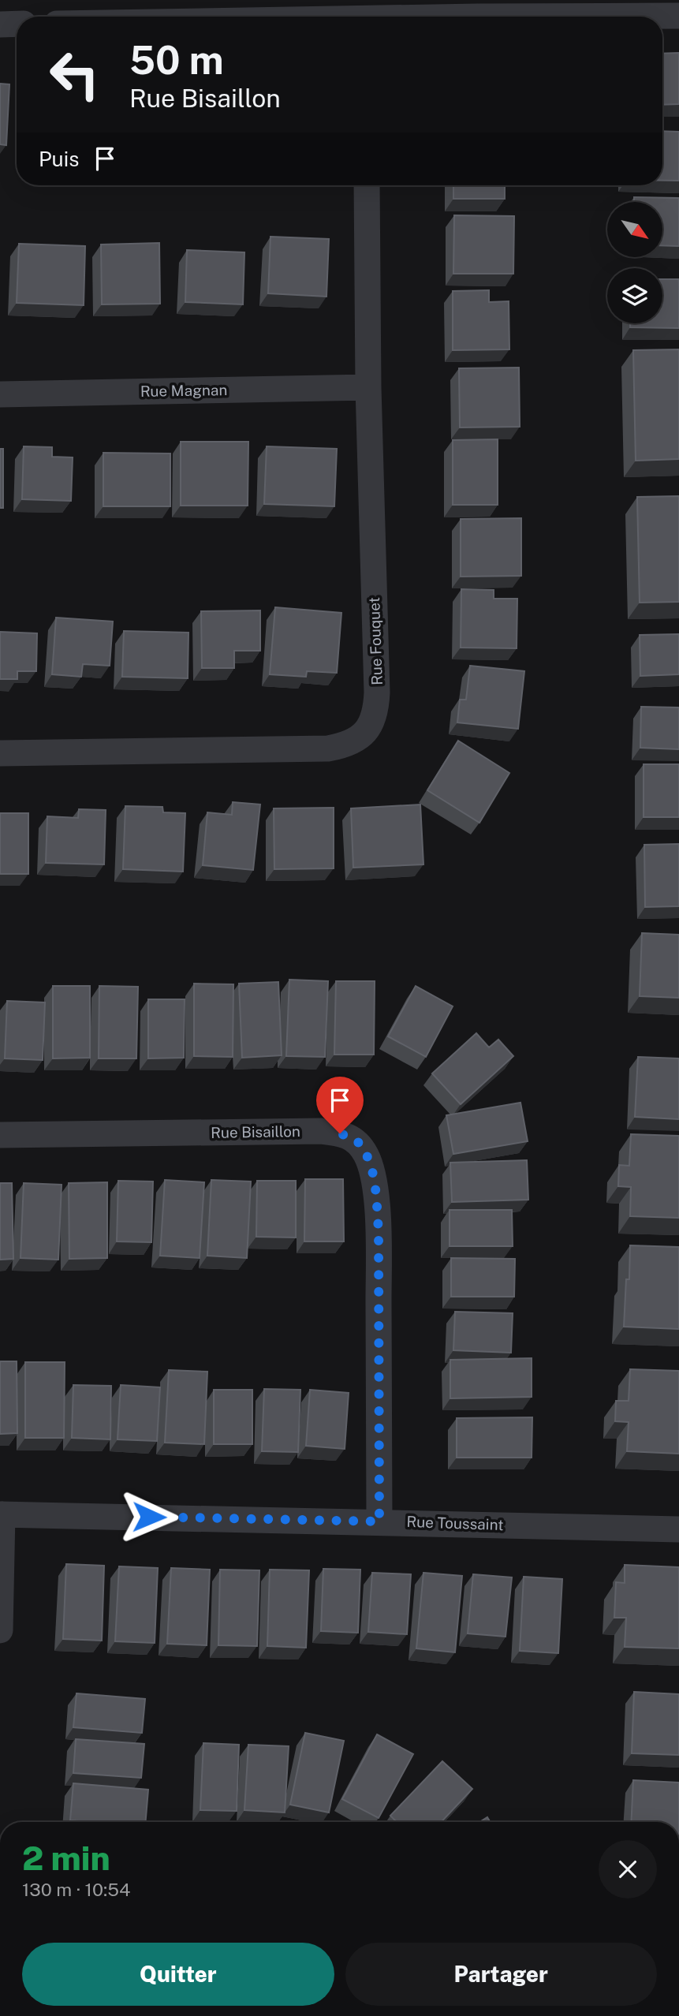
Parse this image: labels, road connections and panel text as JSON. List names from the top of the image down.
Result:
{
  "streets": {
    "street": [
      "Rue Magnan",
      "Rue Fouquet",
      "Rue Bisaillon",
      "Rue Toussaint"
    ]
  },
  "crossings": [
    ["Rue Magnan", "Rue Fouquet"],
    ["Rue Bisaillon", "Rue Toussaint"]
  ],
  "north": "bottom right",
  "page": {
    "turn": ["50 m", "Rue Bisaillon"],
    "then": "Puis",
    "heading": ["2 min", "130 m · 10:54"],
    "buttons": ["Quitter", "Partager"]
  }
}
